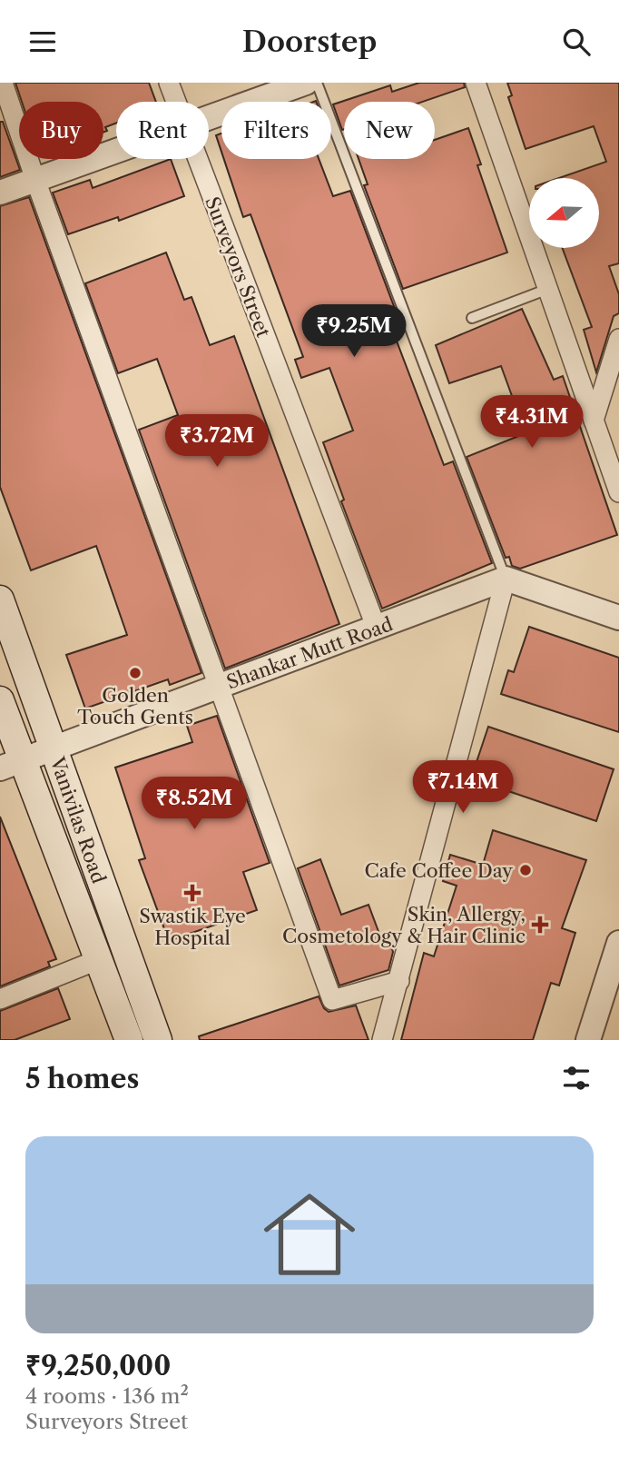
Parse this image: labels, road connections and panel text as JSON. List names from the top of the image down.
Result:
{
  "streets": {
    "main road": ["Vanivilas Road"],
    "street": ["Surveyors Street", "Shankar Mutt Road"]
  },
  "crossings": [
    ["Surveyors Street", "Shankar Mutt Road"],
    ["Shankar Mutt Road", "Vanivilas Road"]
  ],
  "places": {
    "other": ["Golden Touch Gents", "Cafe Coffee Day"],
    "health": ["Swastik Eye Hospital", "Skin, Allergy, Cosmetology & Hair Clinic"]
  },
  "north": "left",
  "page": {
    "header": "Doorstep",
    "chip": [
      "Buy",
      "Rent",
      "Filters",
      "New"
    ],
    "price": [
      "₹9.25M",
      "₹4.31M",
      "₹3.72M",
      "₹7.14M",
      "₹8.52M"
    ],
    "heading": "5 homes",
    "list": [
      {
        "name": "₹9,250,000",
        "note": "4 rooms · 136 m² · Surveyors Street"
      }
    ]
  }
}
